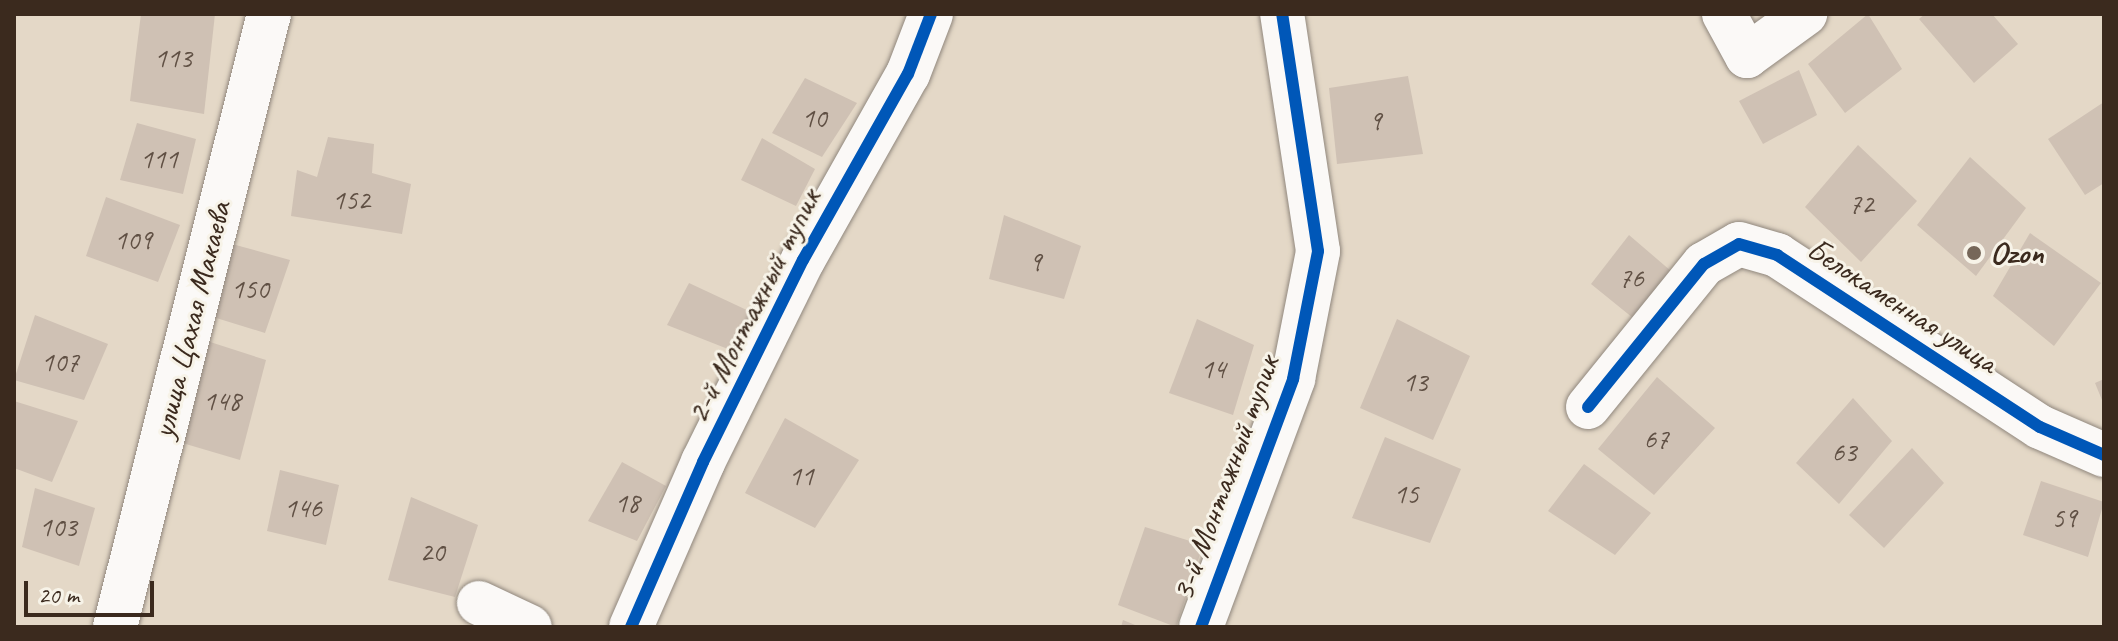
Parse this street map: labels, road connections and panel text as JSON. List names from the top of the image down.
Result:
{
  "streets": {
    "street": [
      "2-й Монтажный тупик",
      "Белокаменная улица",
      "улица Цахая Макаева",
      "3-й Монтажный тупик"
    ]
  },
  "places": ["Ozon"],
  "house_numbers": [
    "113",
    "10",
    "9",
    "111",
    "152",
    "72",
    "109",
    "9",
    "76",
    "150",
    "107",
    "14",
    "13",
    "148",
    "67",
    "63",
    "11",
    "15",
    "18",
    "146",
    "59",
    "103",
    "20"
  ],
  "scale_bar": "20 m"
}
